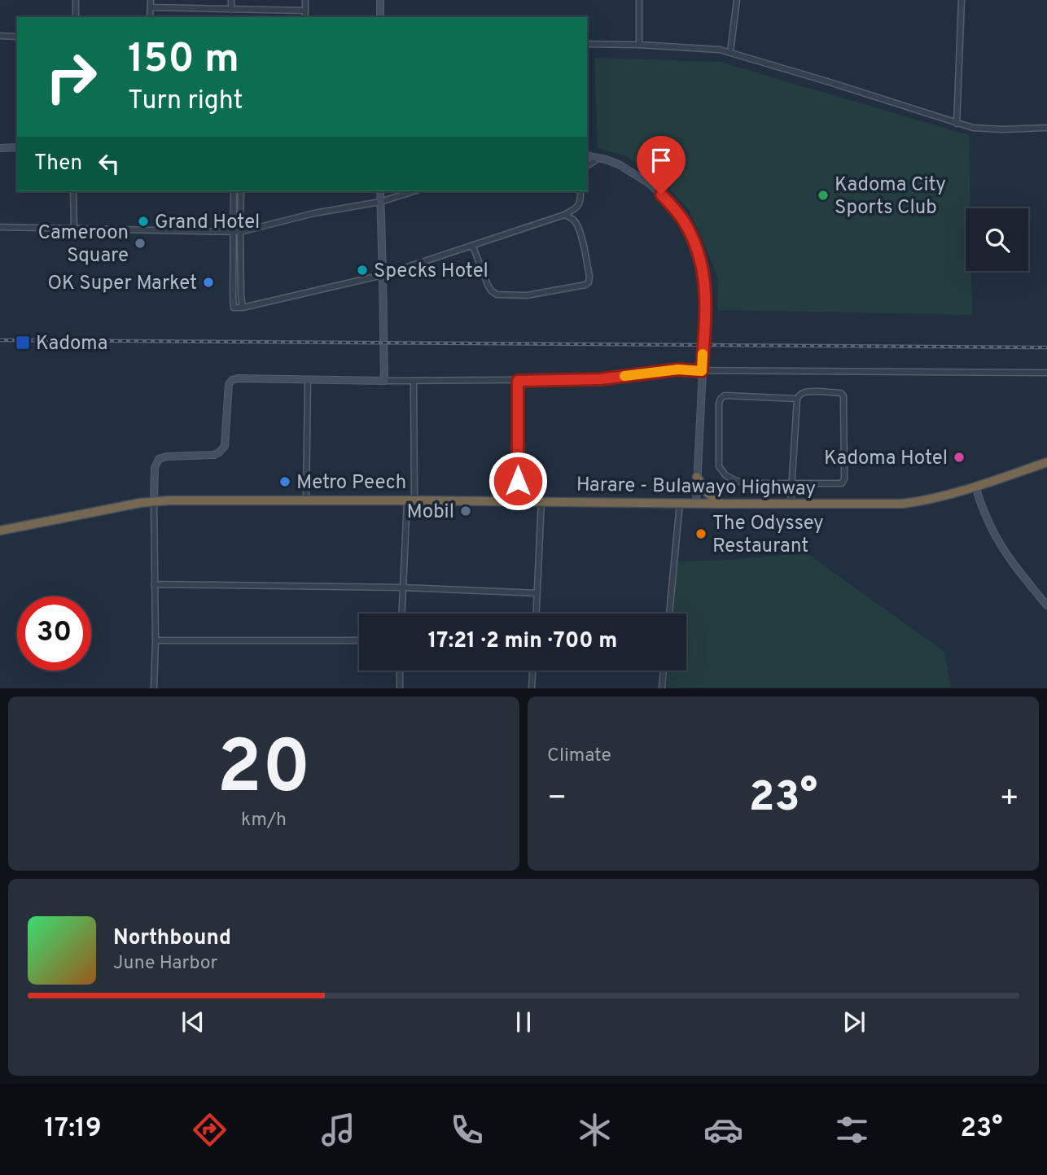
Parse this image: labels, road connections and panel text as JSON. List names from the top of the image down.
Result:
{
  "streets": {
    "highway": ["Harare - Bulawayo Highway"]
  },
  "places": {
    "other": [
      "Kadoma City Sports Club",
      "Grand Hotel",
      "Cameroon Square",
      "Specks Hotel",
      "OK Super Market",
      "Kadoma Hotel",
      "Metro Peech",
      "Mobil",
      "The Odyssey Restaurant"
    ],
    "transit": ["Kadoma"]
  },
  "page": {
    "turn": ["150 m", "Turn right"],
    "then": "Then",
    "limit": "30",
    "trip": "17:21 · 2 min · 700 m",
    "tile": [
      ["20", "km/h"],
      "Climate"
    ],
    "heat": ["−", "23°", "+"],
    "song": ["Northbound", "June Harbor"],
    "tabs": ["17:19", "23°"]
  }
}
